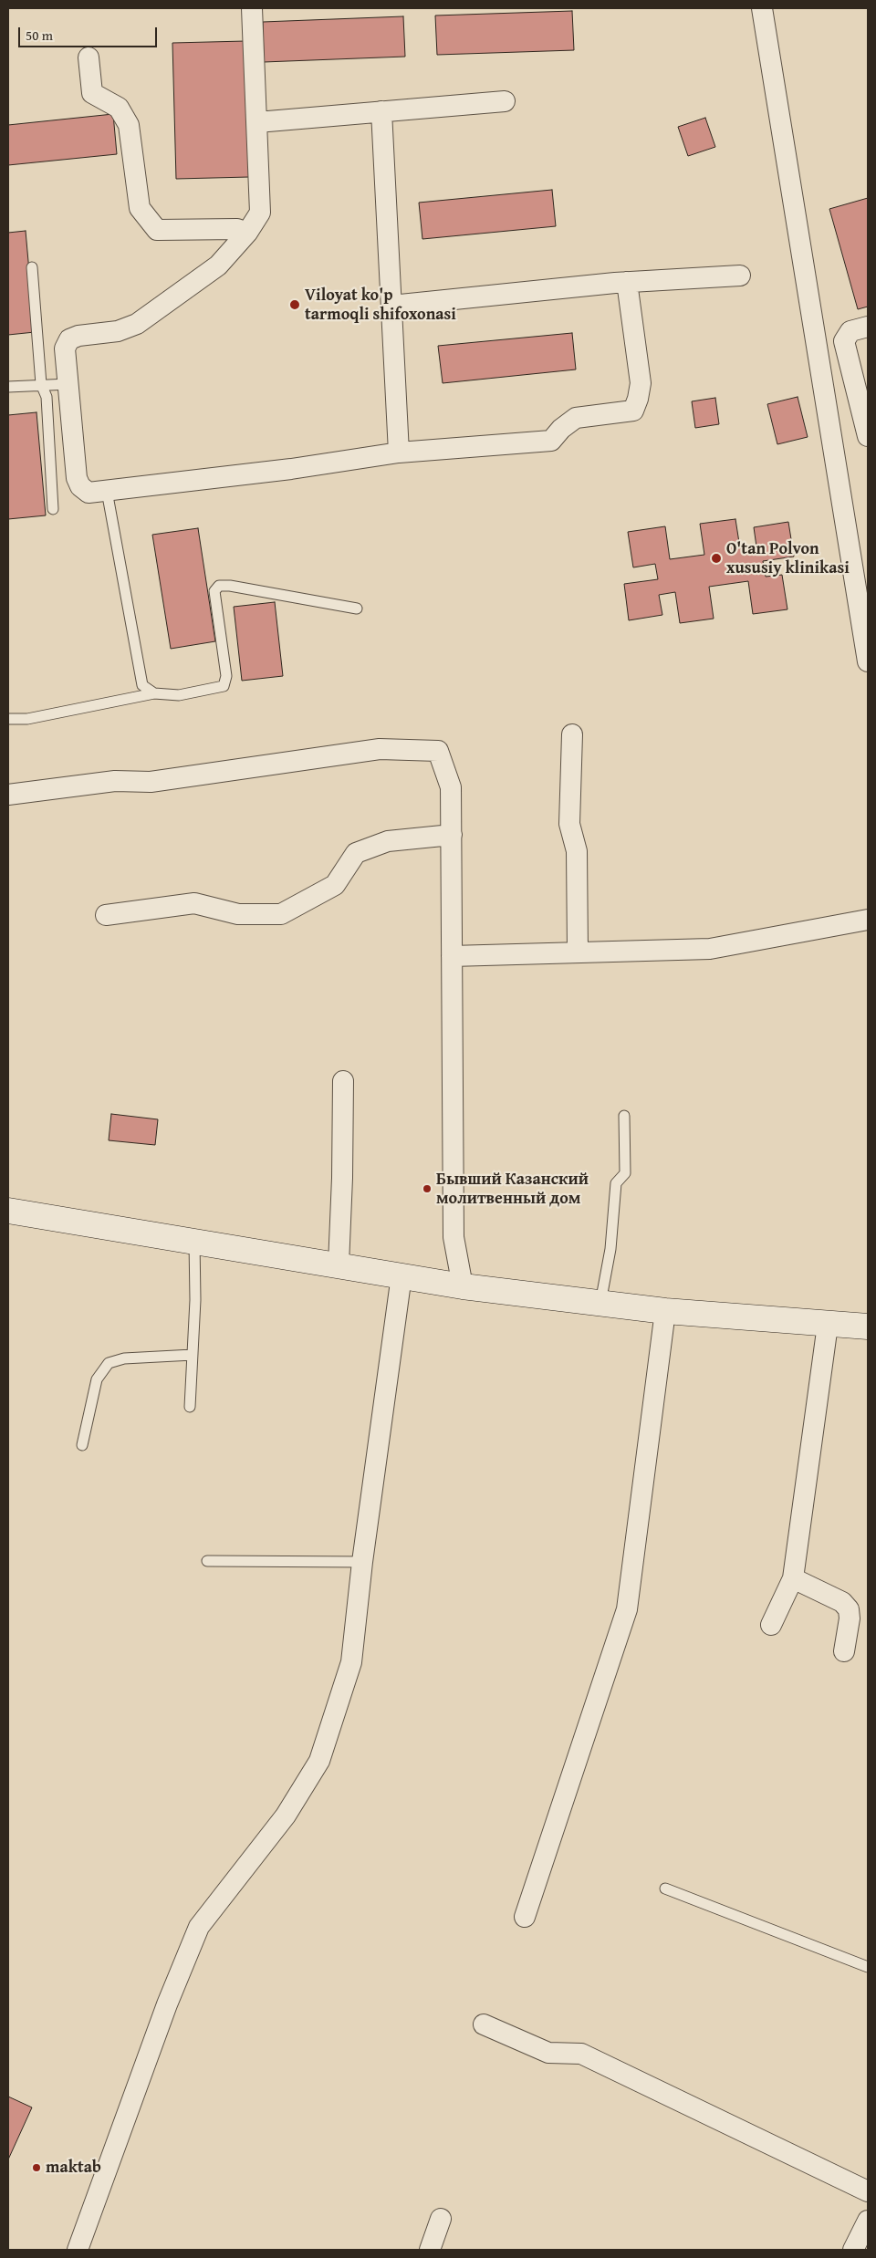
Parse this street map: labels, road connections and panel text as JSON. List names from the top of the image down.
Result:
{
  "places": [
    "Viloyat ko'p tarmoqli shifoxonasi",
    "O'tan Polvon xususiy klinikasi",
    "Бывший Казанский молитвенный дом",
    "maktab"
  ],
  "scale_bar": "50 m"
}
